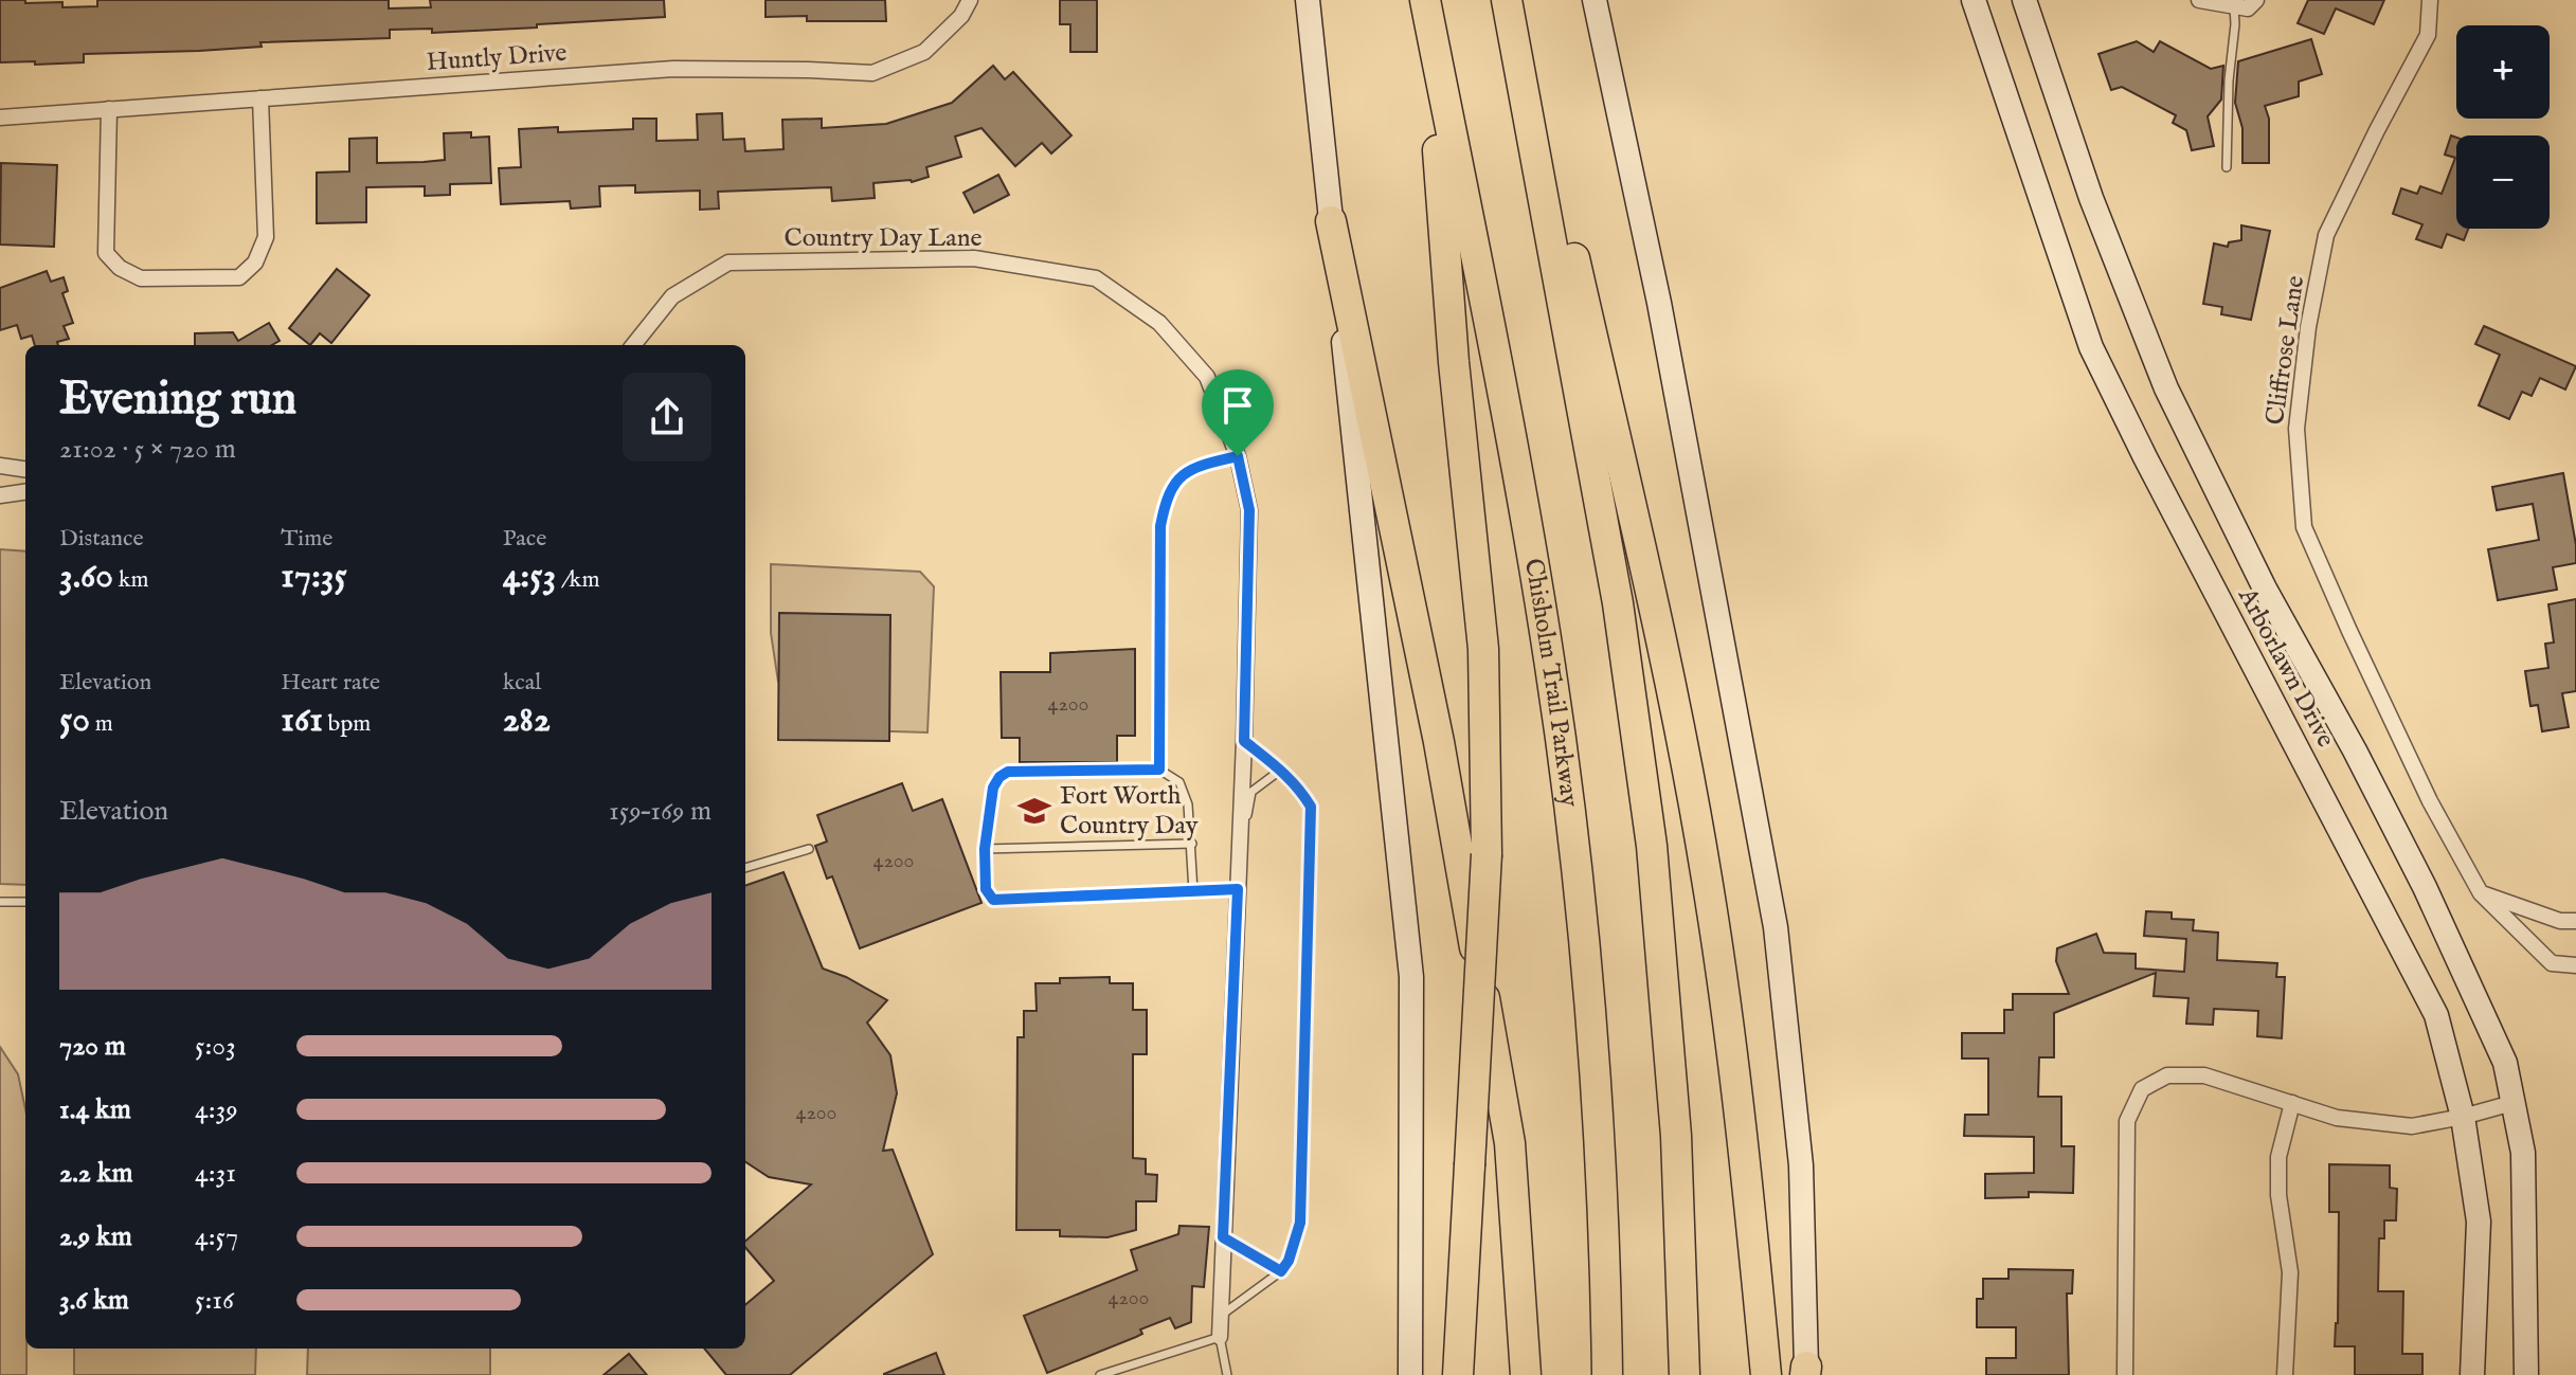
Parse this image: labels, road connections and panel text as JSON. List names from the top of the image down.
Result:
{
  "streets": {
    "highway": ["Chisholm Trail Parkway"],
    "main road": ["Arborlawn Drive"],
    "street": ["Huntly Drive", "Country Day Lane", "Cliffrose Lane"]
  },
  "places": {
    "school or university": ["Fort Worth Country Day"]
  },
  "house_numbers": [
    "4200",
    "4200",
    "4200",
    "4200"
  ],
  "page": {
    "map_buttons": ["+", "−"],
    "heading": ["Evening run", "21:02 · 5 × 720 m"],
    "stats": [
      ["Distance", "3.60 km"],
      ["Time", "17:35"],
      ["Pace", "4:53 /km"],
      ["Elevation", "50 m"],
      ["Heart rate", "161 bpm"],
      ["kcal", "282"]
    ],
    "chart": ["Elevation", "159–169 m"],
    "list": [
      {
        "name": "720 m",
        "note": "5:03"
      },
      {
        "name": "1.4 km",
        "note": "4:39"
      },
      {
        "name": "2.2 km",
        "note": "4:31"
      },
      {
        "name": "2.9 km",
        "note": "4:57"
      },
      {
        "name": "3.6 km",
        "note": "5:16"
      }
    ]
  }
}
